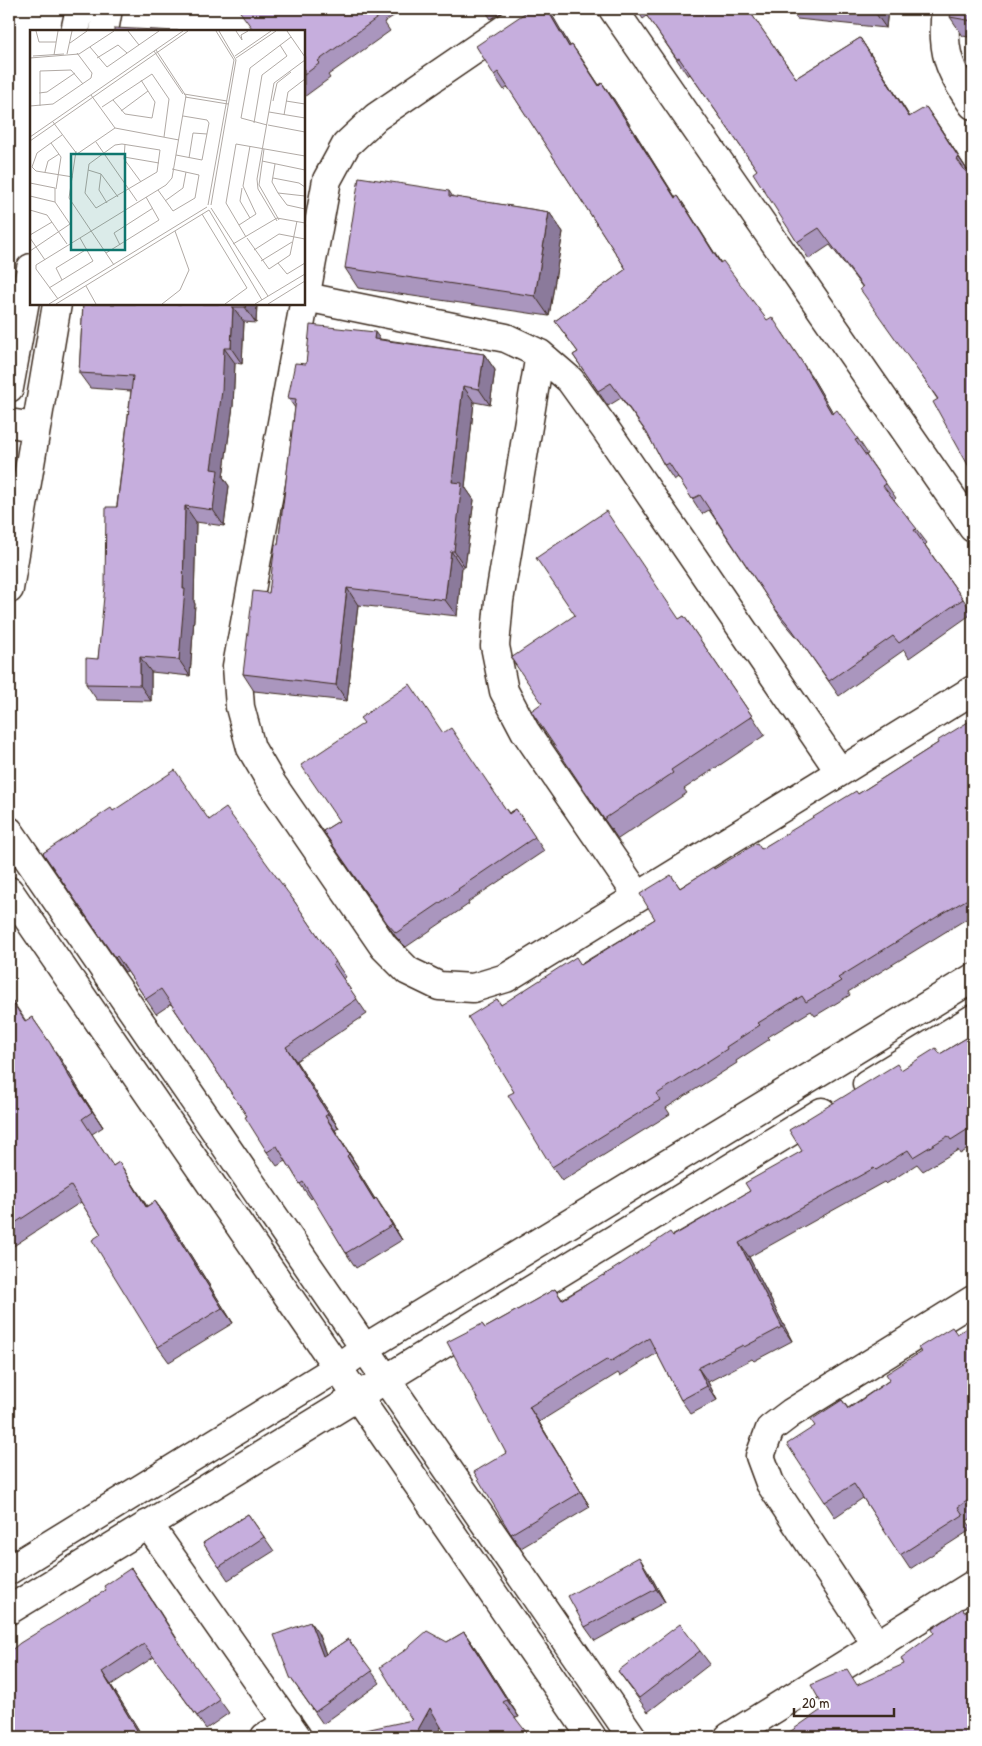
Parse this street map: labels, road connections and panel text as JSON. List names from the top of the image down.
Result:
{
  "scale_bar": "20 m"
}
